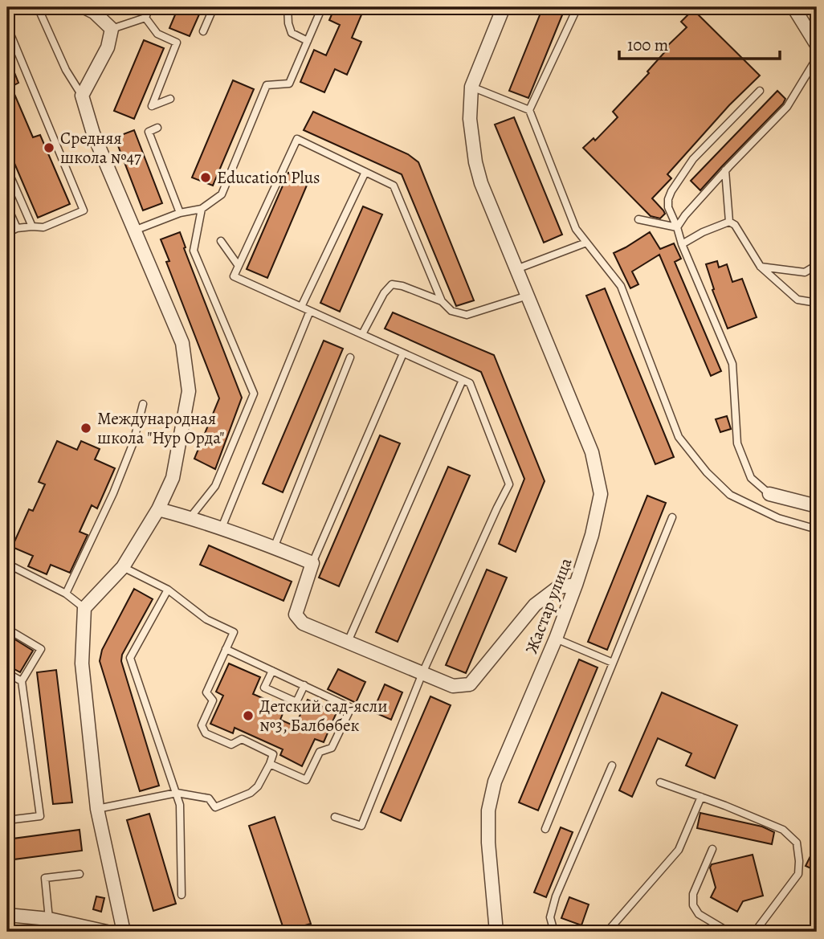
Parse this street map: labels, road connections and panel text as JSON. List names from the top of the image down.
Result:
{
  "streets": {
    "street": ["Жастар улица"]
  },
  "places": [
    "Средняя школа №47",
    "Education Plus",
    "Международная школа \"Нур Орда\"",
    "Детский сад-ясли №3, Балбөбек"
  ],
  "scale_bar": "100 m"
}
